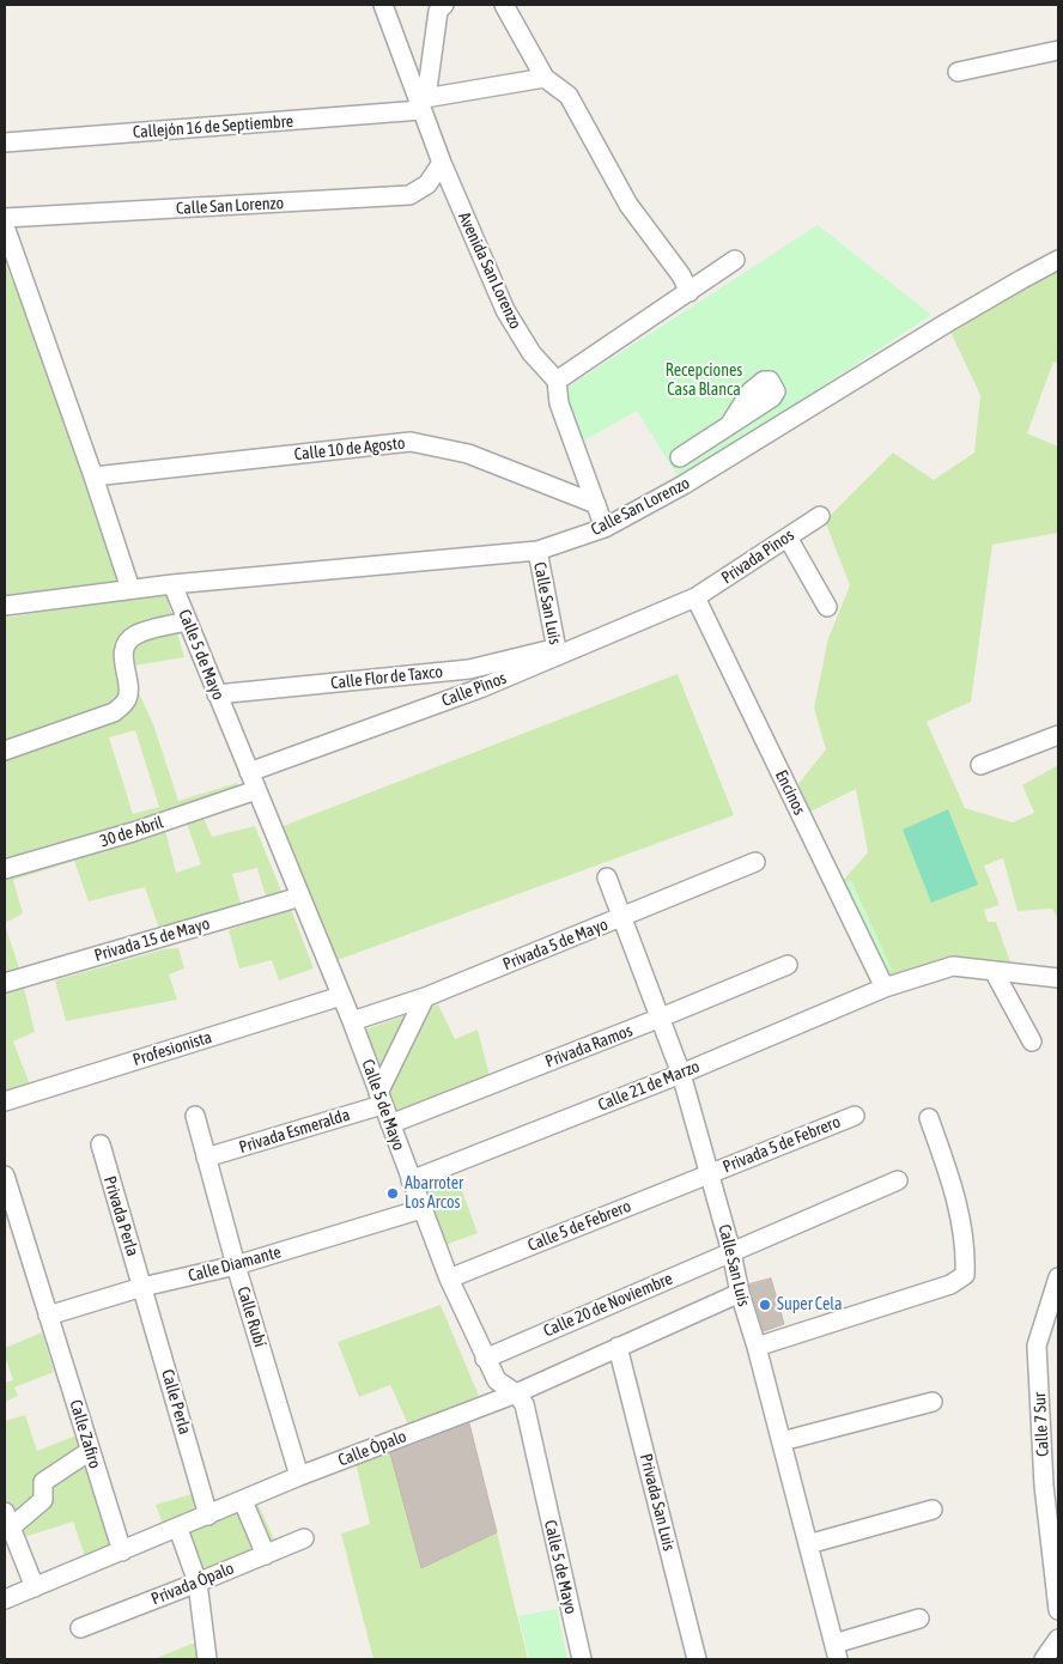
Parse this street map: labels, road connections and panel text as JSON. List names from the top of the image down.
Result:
{
  "streets": {
    "street": [
      "Callejón 16 de Septiembre",
      "Calle San Lorenzo",
      "Avenida San Lorenzo",
      "Calle 10 de Agosto",
      "Privada Pinos",
      "Calle San Luis",
      "Calle 5 de Mayo",
      "Calle Flor de Taxco",
      "Calle Pinos",
      "Encinos",
      "30 de Abril",
      "Privada 15 de Mayo",
      "Privada 5 de Mayo",
      "Privada Ramos",
      "Profesionista",
      "Calle 21 de Marzo",
      "Privada Esmeralda",
      "Privada 5 de Febrero",
      "Privada Perla",
      "Calle 5 de Febrero",
      "Calle Diamante",
      "Calle 20 de Noviembre",
      "Calle Rubí",
      "Calle Perla",
      "Calle 7 Sur",
      "Calle Zafiro",
      "Calle Ópalo",
      "Privada San Luis",
      "Privada Ópalo"
    ]
  },
  "crossings": [
    ["Callejón 16 de Septiembre", "Avenida San Lorenzo"],
    ["Calle San Lorenzo", "Avenida San Lorenzo"],
    ["Calle San Lorenzo", "Calle San Luis"],
    ["Calle San Lorenzo", "Calle 5 de Mayo"],
    ["Privada Pinos", "Calle Pinos"],
    ["Privada Pinos", "Encinos"],
    ["Calle San Luis", "Calle Flor de Taxco"],
    ["Calle San Luis", "Calle Pinos"],
    ["Calle San Luis", "Privada 5 de Mayo"],
    ["Calle San Luis", "Privada Ramos"],
    ["Calle San Luis", "Calle 21 de Marzo"],
    ["Calle San Luis", "Privada 5 de Febrero"],
    ["Calle San Luis", "Calle 5 de Febrero"],
    ["Calle San Luis", "Calle 20 de Noviembre"],
    ["Calle San Luis", "Calle Ópalo"],
    ["Calle 5 de Mayo", "Calle Flor de Taxco"],
    ["Calle 5 de Mayo", "Calle Pinos"],
    ["Calle 5 de Mayo", "30 de Abril"],
    ["Calle 5 de Mayo", "Privada 15 de Mayo"],
    ["Calle 5 de Mayo", "Privada 5 de Mayo"],
    ["Calle 5 de Mayo", "Privada Ramos"],
    ["Calle 5 de Mayo", "Profesionista"],
    ["Calle 5 de Mayo", "Calle 21 de Marzo"],
    ["Calle 5 de Mayo", "Privada Esmeralda"],
    ["Calle 5 de Mayo", "Calle 5 de Febrero"],
    ["Calle 5 de Mayo", "Calle Diamante"],
    ["Calle 5 de Mayo", "Calle 20 de Noviembre"],
    ["Calle 5 de Mayo", "Calle Ópalo"],
    ["Calle Flor de Taxco", "Calle Pinos"],
    ["Calle Pinos", "Encinos"],
    ["Encinos", "Calle 21 de Marzo"],
    ["Privada Esmeralda", "Calle Rubí"],
    ["Privada 5 de Febrero", "Calle 5 de Febrero"],
    ["Privada Perla", "Calle Diamante"],
    ["Privada Perla", "Calle Perla"],
    ["Calle Diamante", "Calle Rubí"],
    ["Calle Diamante", "Calle Perla"],
    ["Calle Diamante", "Calle Zafiro"],
    ["Calle Rubí", "Calle Ópalo"],
    ["Calle Perla", "Calle Ópalo"],
    ["Calle Zafiro", "Calle Ópalo"],
    ["Calle Ópalo", "Privada San Luis"]
  ],
  "parks": ["Recepciones Casa Blanca"],
  "places": ["Abarroter Los Arcos", "Super Cela"]
}
